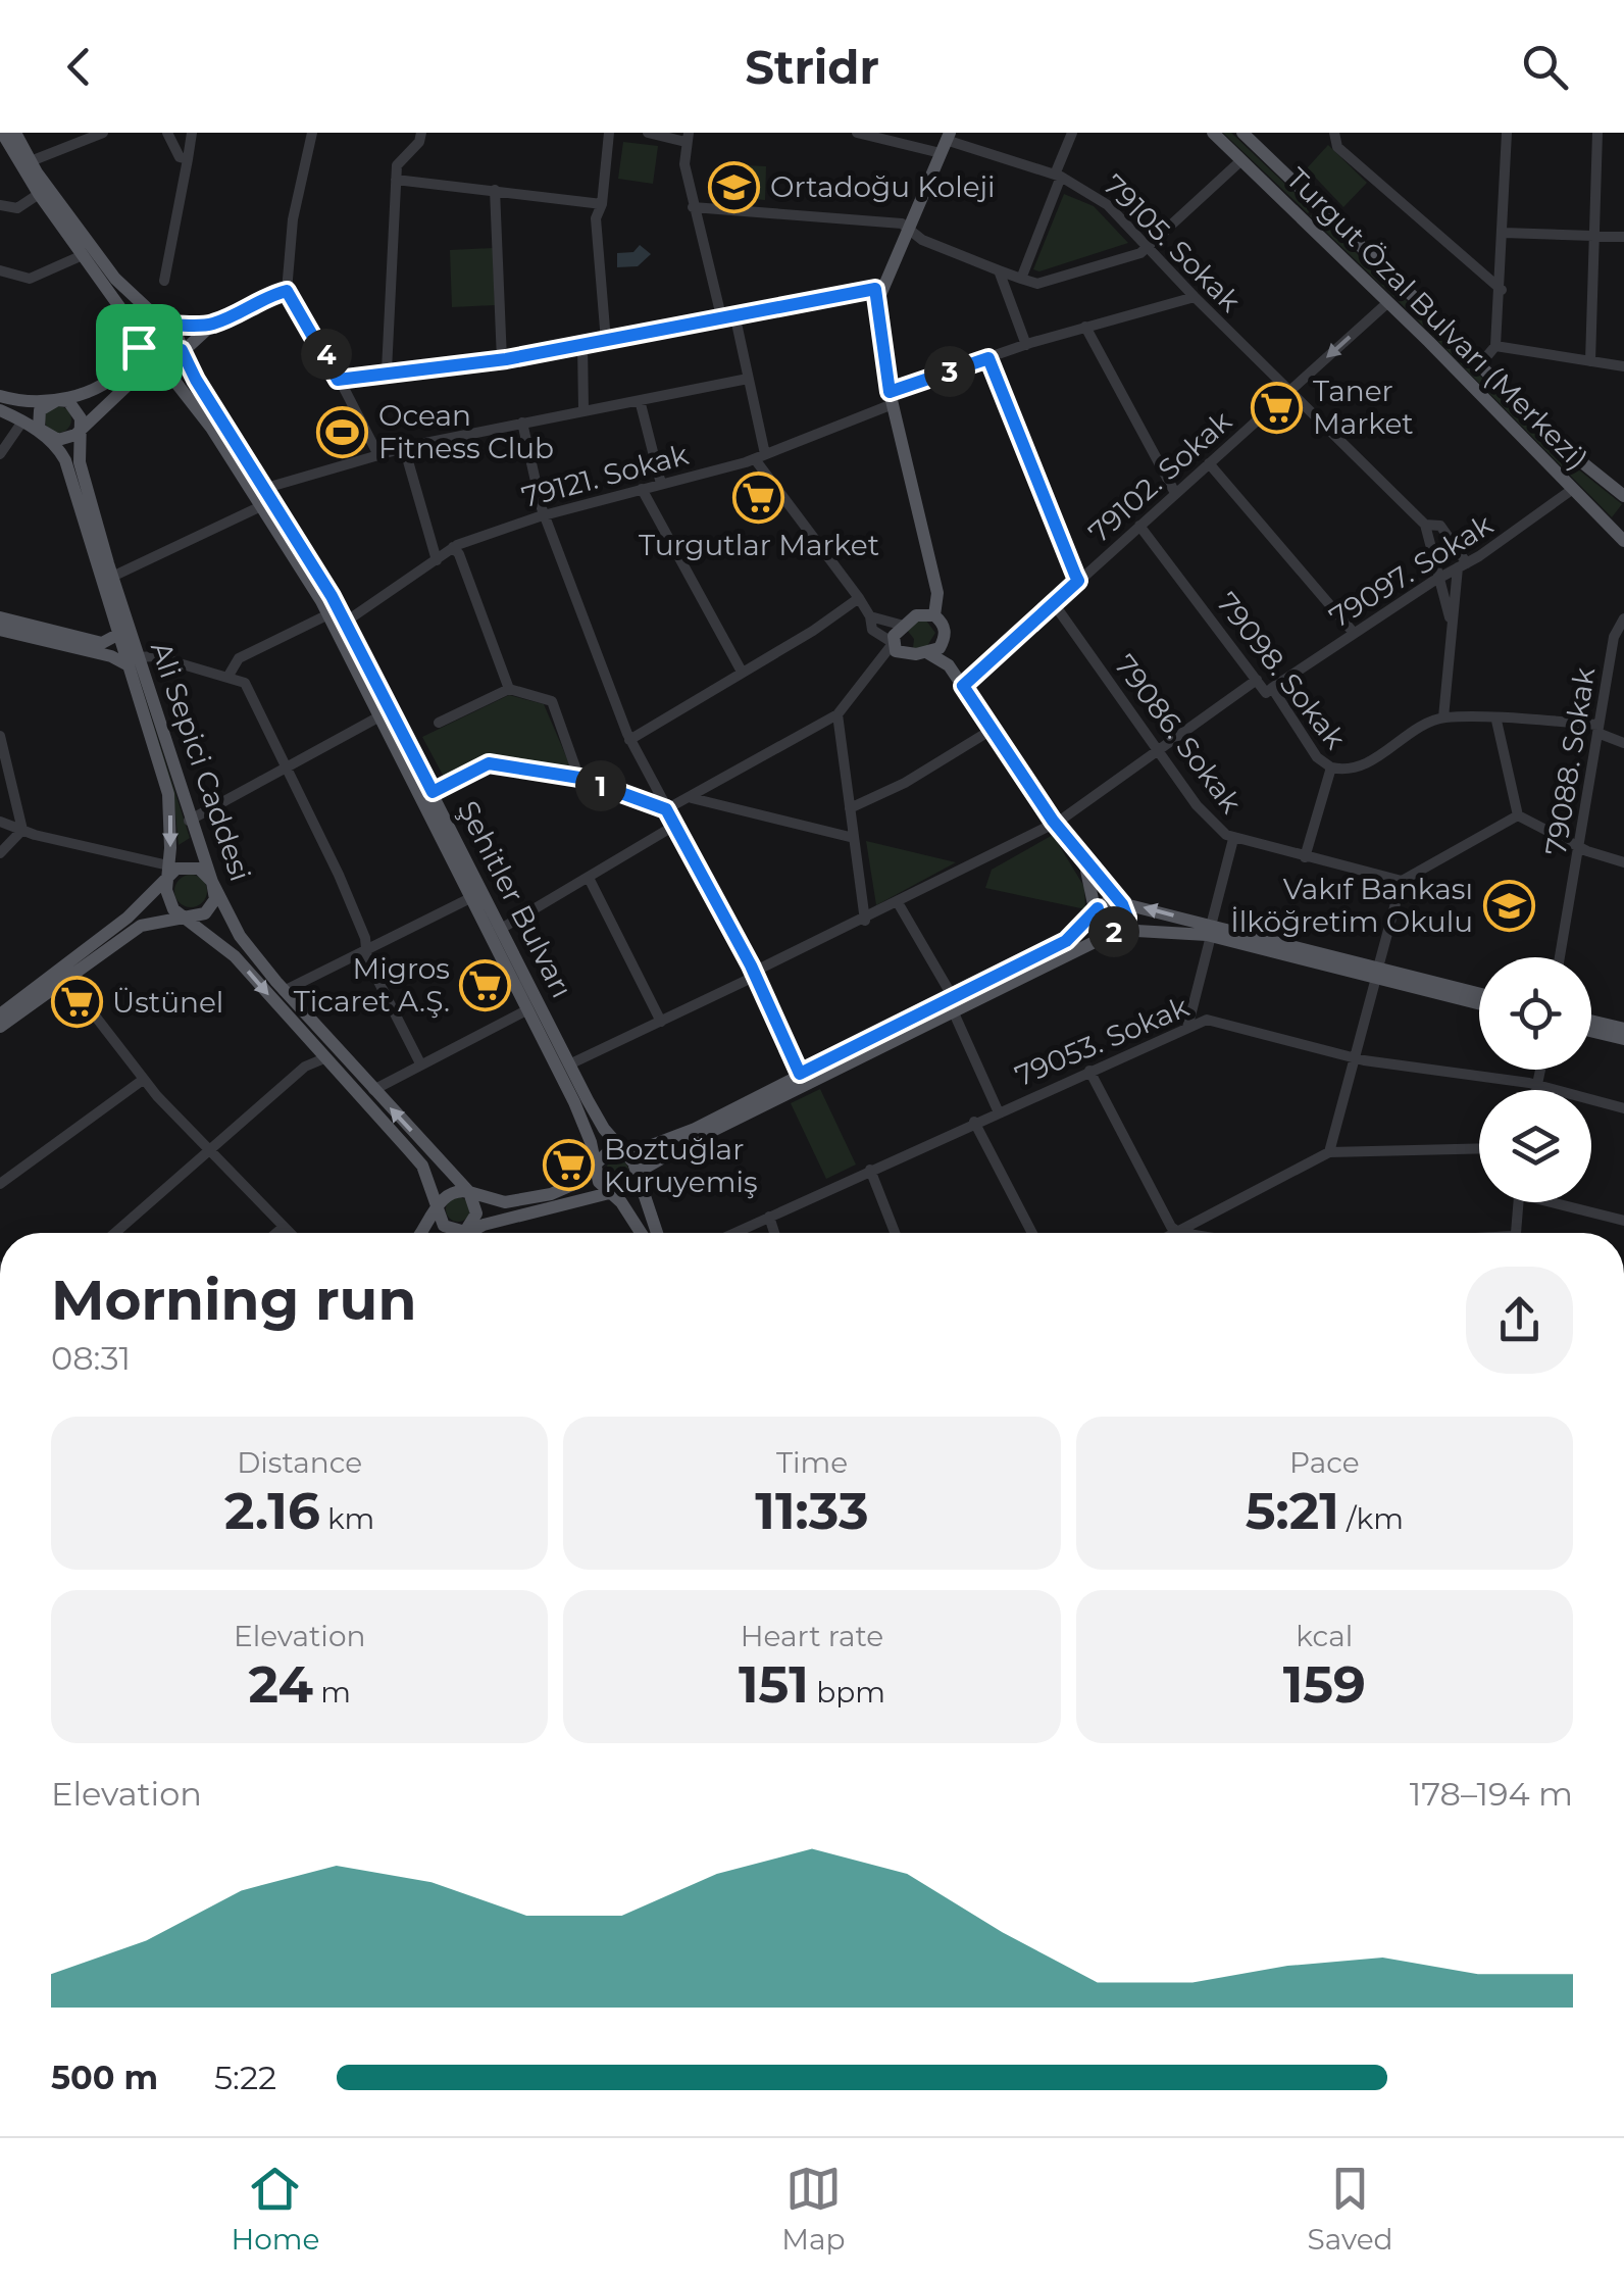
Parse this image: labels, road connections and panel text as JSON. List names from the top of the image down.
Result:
{
  "streets": {
    "main road": ["Turgut Özal Bulvarı (Merkezi)", "Ali Sepici Caddesi", "Şehitler Bulvarı"],
    "street": [
      "79105. Sokak",
      "79121. Sokak",
      "79102. Sokak",
      "79097. Sokak",
      "79098. Sokak",
      "79086. Sokak",
      "79088. Sokak",
      "79053. Sokak"
    ]
  },
  "crossings": [
    ["79105. Sokak", "79121. Sokak"],
    ["79105. Sokak", "79102. Sokak"],
    ["79105. Sokak", "79097. Sokak"],
    ["Turgut Özal Bulvarı (Merkezi)", "79102. Sokak"],
    ["Turgut Özal Bulvarı (Merkezi)", "79097. Sokak"],
    ["79121. Sokak", "Şehitler Bulvarı"],
    ["79102. Sokak", "79098. Sokak"],
    ["79102. Sokak", "79086. Sokak"],
    ["79097. Sokak", "79098. Sokak"],
    ["79098. Sokak", "79086. Sokak"]
  ],
  "places": {
    "school or university": ["Ortadoğu Koleji", "Vakıf Bankası İlköğretim Okulu"],
    "supermarket": [
      "Taner Market",
      "Turgutlar Market",
      "Migros Ticaret A.Ş.",
      "Üstünel",
      "Boztuğlar Kuruyemiş"
    ],
    "sports": ["Ocean Fitness Club"]
  },
  "page": {
    "header": "Stridr",
    "pins": [
      "4",
      "3",
      "1",
      "2"
    ],
    "heading": ["Morning run", "08:31"],
    "stats": [
      ["Distance", "2.16 km"],
      ["Time", "11:33"],
      ["Pace", "5:21 /km"],
      ["Elevation", "24 m"],
      ["Heart rate", "151 bpm"],
      ["kcal", "159"]
    ],
    "chart": ["Elevation", "178–194 m"],
    "list": [
      {
        "name": "500 m",
        "note": "5:22"
      }
    ],
    "tabs": ["Home", "Map", "Saved"]
  }
}
